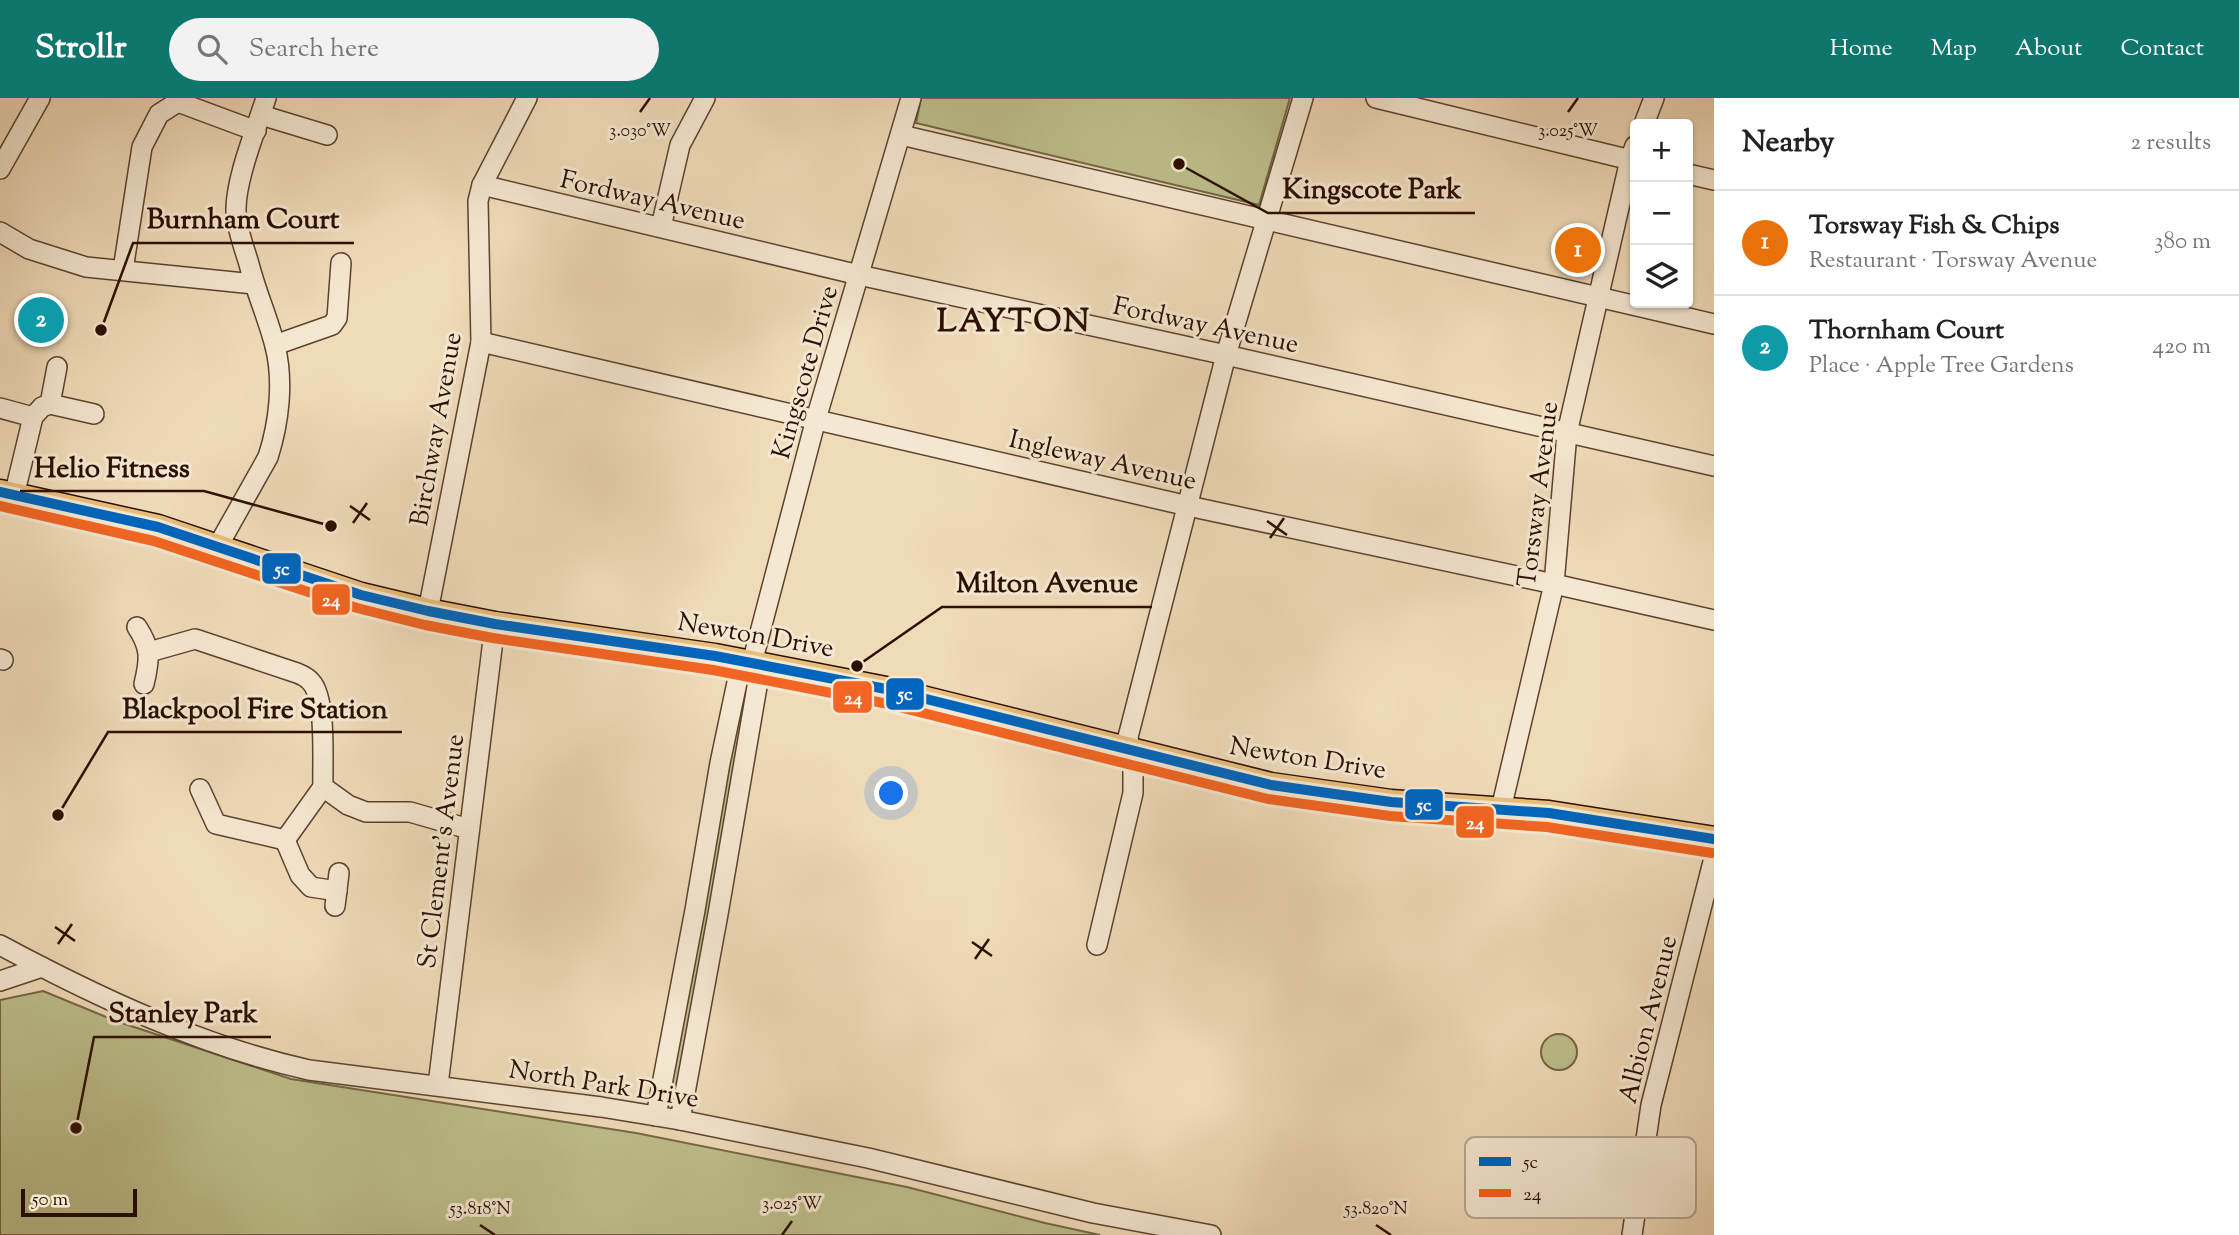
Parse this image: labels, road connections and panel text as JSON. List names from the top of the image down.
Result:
{
  "streets": {
    "main road": ["Newton Drive"],
    "street": [
      "Fordway Avenue",
      "Kingscote Drive",
      "Birchway Avenue",
      "Ingleway Avenue",
      "Torsway Avenue",
      "St Clement's Avenue",
      "Albion Avenue",
      "North Park Drive"
    ]
  },
  "crossings": [
    ["Fordway Avenue", "Kingscote Drive"],
    ["Fordway Avenue", "Birchway Avenue"],
    ["Fordway Avenue", "Torsway Avenue"],
    ["Kingscote Drive", "Ingleway Avenue"],
    ["Kingscote Drive", "Newton Drive"],
    ["Birchway Avenue", "Ingleway Avenue"],
    ["Birchway Avenue", "Newton Drive"],
    ["Ingleway Avenue", "Torsway Avenue"],
    ["Torsway Avenue", "Newton Drive"],
    ["Newton Drive", "St Clement's Avenue"],
    ["St Clement's Avenue", "North Park Drive"]
  ],
  "districts": ["LAYTON"],
  "places": [
    "Kingscote Park",
    "Burnham Court",
    "Helio Fitness",
    "Milton Avenue",
    "Blackpool Fire Station",
    "Stanley Park"
  ],
  "lines": ["transit line 5c", "transit line 24"],
  "legend": ["5c", "24"],
  "scale_bar": "50 m",
  "page": {
    "header": "Strollr",
    "search": "Search here",
    "nav": [
      "Home",
      "Map",
      "About",
      "Contact"
    ],
    "heading": ["Nearby", "2 results"],
    "map_buttons": ["+", "−"],
    "list": [
      {
        "mark": "1",
        "name": "Torsway Fish & Chips",
        "note": "Restaurant · Torsway Avenue",
        "value": "380 m"
      },
      {
        "mark": "2",
        "name": "Thornham Court",
        "note": "Place · Apple Tree Gardens",
        "value": "420 m"
      }
    ],
    "pins": ["1", "2"],
    "scale": "50 m"
  },
  "coordinates": [
    "3.030°W",
    "3.025°W",
    "53.818°N",
    "53.820°N"
  ]
}
